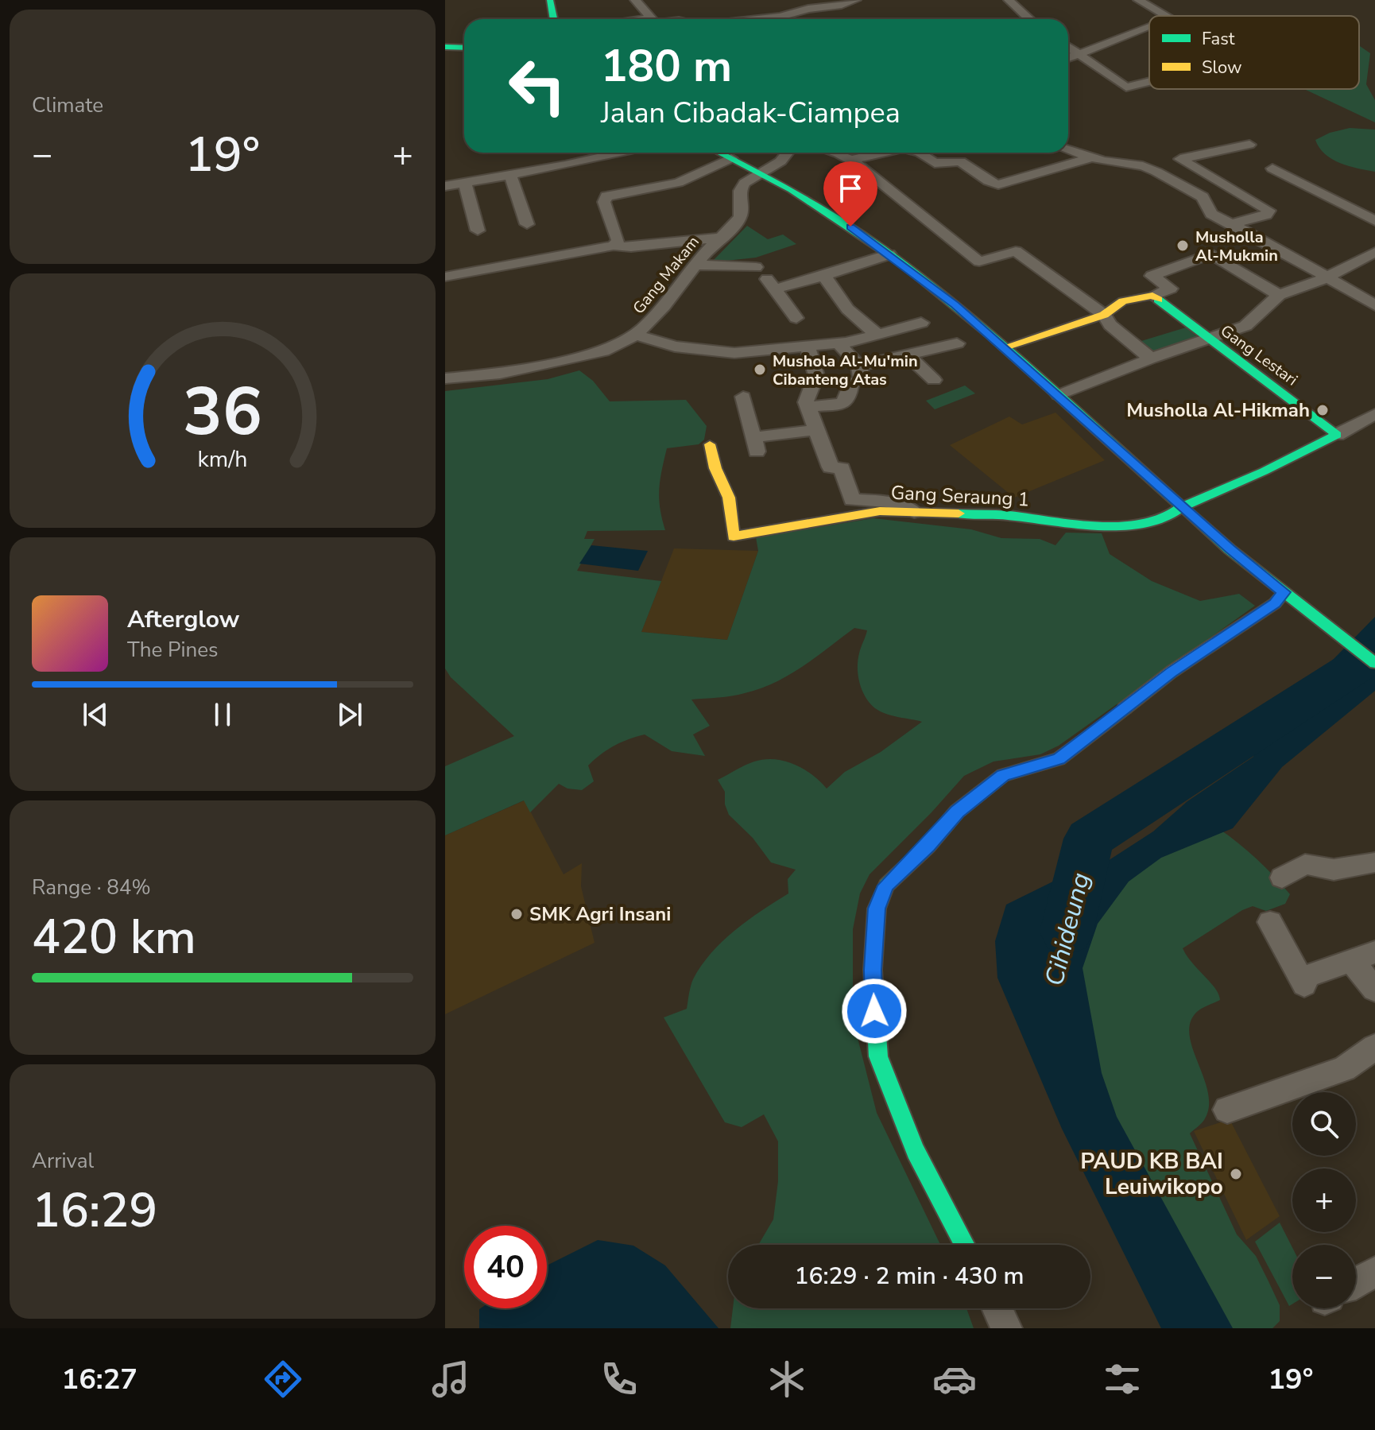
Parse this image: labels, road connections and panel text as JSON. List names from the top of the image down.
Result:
{
  "streets": {
    "main road": ["Gang Lestari", "Gang Seraung 1"],
    "street": ["Gang Makam"]
  },
  "water": ["Cihideung"],
  "places": [
    "Musholla Al-Mukmin",
    "Mushola Al-Mu'min Cibanteng Atas",
    "Musholla Al-Hikmah",
    "SMK Agri Insani",
    "PAUD KB BAI Leuiwikopo"
  ],
  "legend": ["Fast", "Slow"],
  "page": {
    "tile": [
      "Climate",
      ["Range · 84%", "420 km"],
      ["Arrival", "16:29"]
    ],
    "turn": ["180 m", "Jalan Cibadak-Ciampea"],
    "heat": ["−", "19°", "+"],
    "song": ["Afterglow", "The Pines"],
    "map_buttons": ["+", "−"],
    "limit": "40",
    "trip": "16:29 · 2 min · 430 m",
    "tabs": ["16:27", "19°"],
    "gauge": ["36", "km/h"]
  }
}
